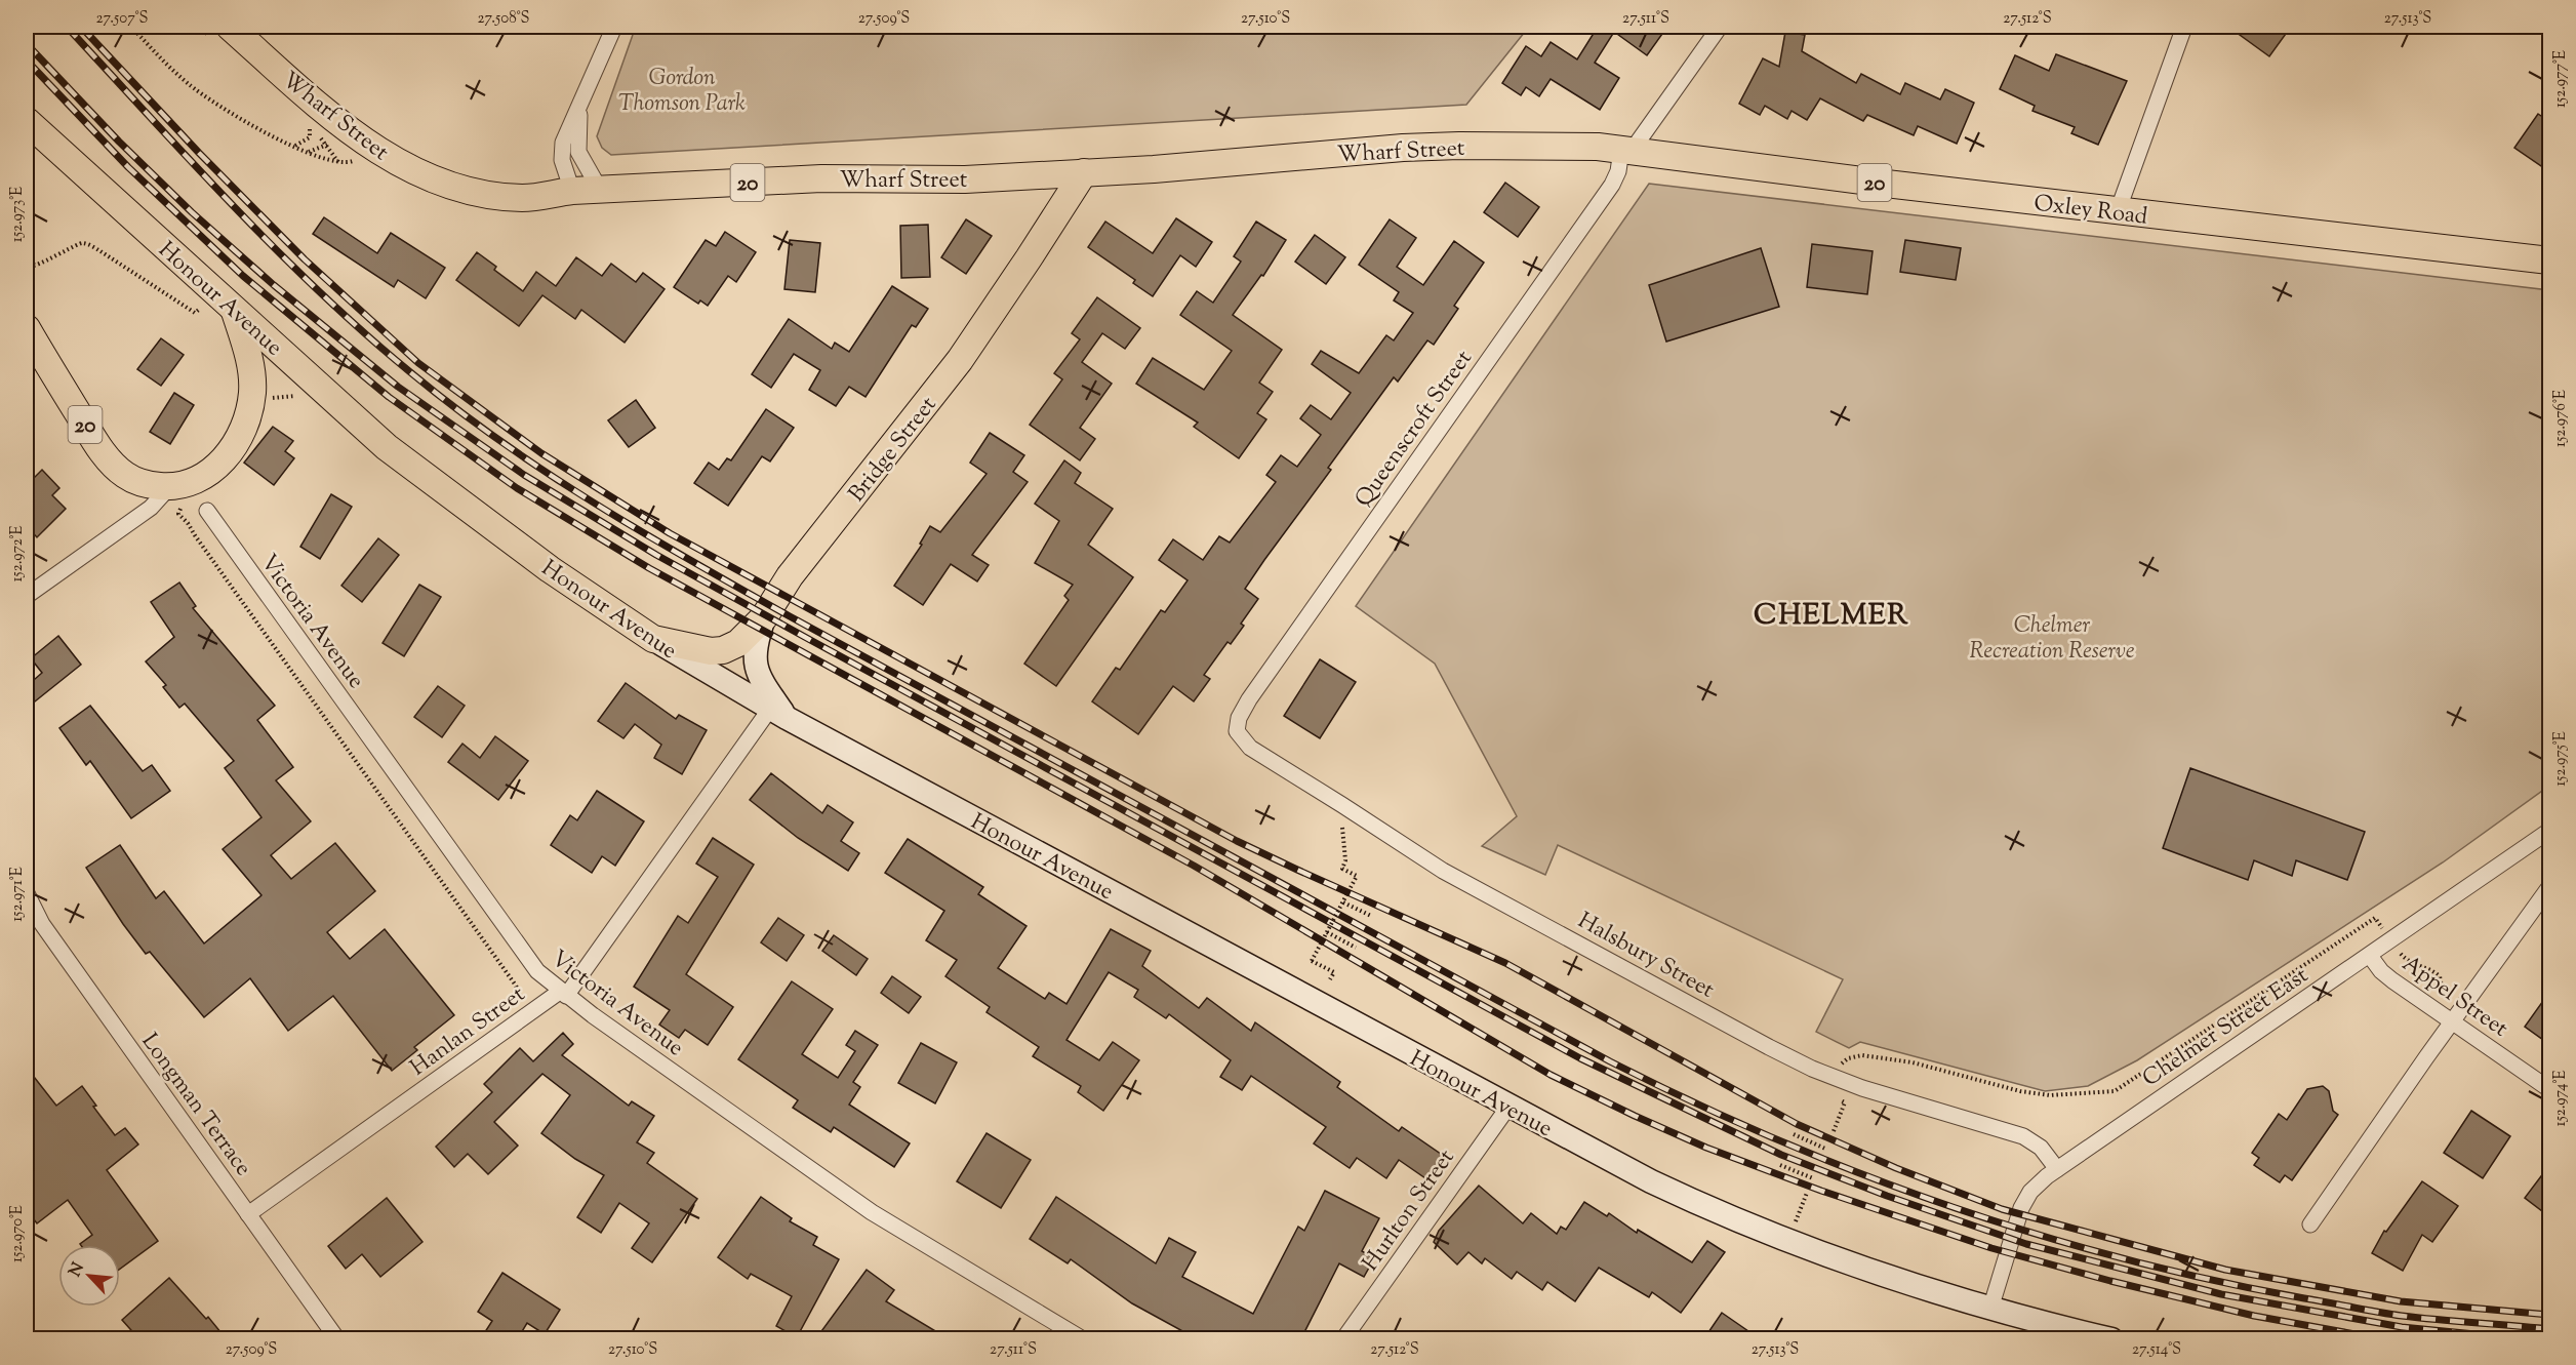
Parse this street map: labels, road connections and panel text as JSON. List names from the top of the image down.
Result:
{
  "streets": {
    "main road": [
      "Wharf Street",
      "20",
      "Oxley Road",
      "Honour Avenue",
      "Bridge Street"
    ],
    "street": [
      "Queenscroft Street",
      "Victoria Avenue",
      "Halsbury Street",
      "Appel Street",
      "Chelmer Street East",
      "Hanlan Street",
      "Longman Terrace",
      "Hurlton Street"
    ]
  },
  "crossings": [
    ["Wharf Street", "Oxley Road"],
    ["Wharf Street", "Queenscroft Street"],
    ["Wharf Street", "Bridge Street"],
    ["20", "Honour Avenue"],
    ["Oxley Road", "Queenscroft Street"],
    ["Honour Avenue", "Bridge Street"],
    ["Honour Avenue", "Chelmer Street East"],
    ["Honour Avenue", "Hanlan Street"],
    ["Honour Avenue", "Hurlton Street"],
    ["Queenscroft Street", "Halsbury Street"],
    ["Victoria Avenue", "Hanlan Street"],
    ["Halsbury Street", "Chelmer Street East"],
    ["Appel Street", "Chelmer Street East"],
    ["Hanlan Street", "Longman Terrace"]
  ],
  "districts": ["CHELMER"],
  "parks": ["Gordon Thomson Park", "Chelmer Recreation Reserve"],
  "north": "top left",
  "coordinates": [
    "27.507°S",
    "27.508°S",
    "27.509°S",
    "27.510°S",
    "27.511°S",
    "27.512°S",
    "27.513°S",
    "152.977°E",
    "152.973°E",
    "152.976°E",
    "152.972°E",
    "152.975°E",
    "152.971°E",
    "152.974°E",
    "152.970°E",
    "27.514°S"
  ]
}
